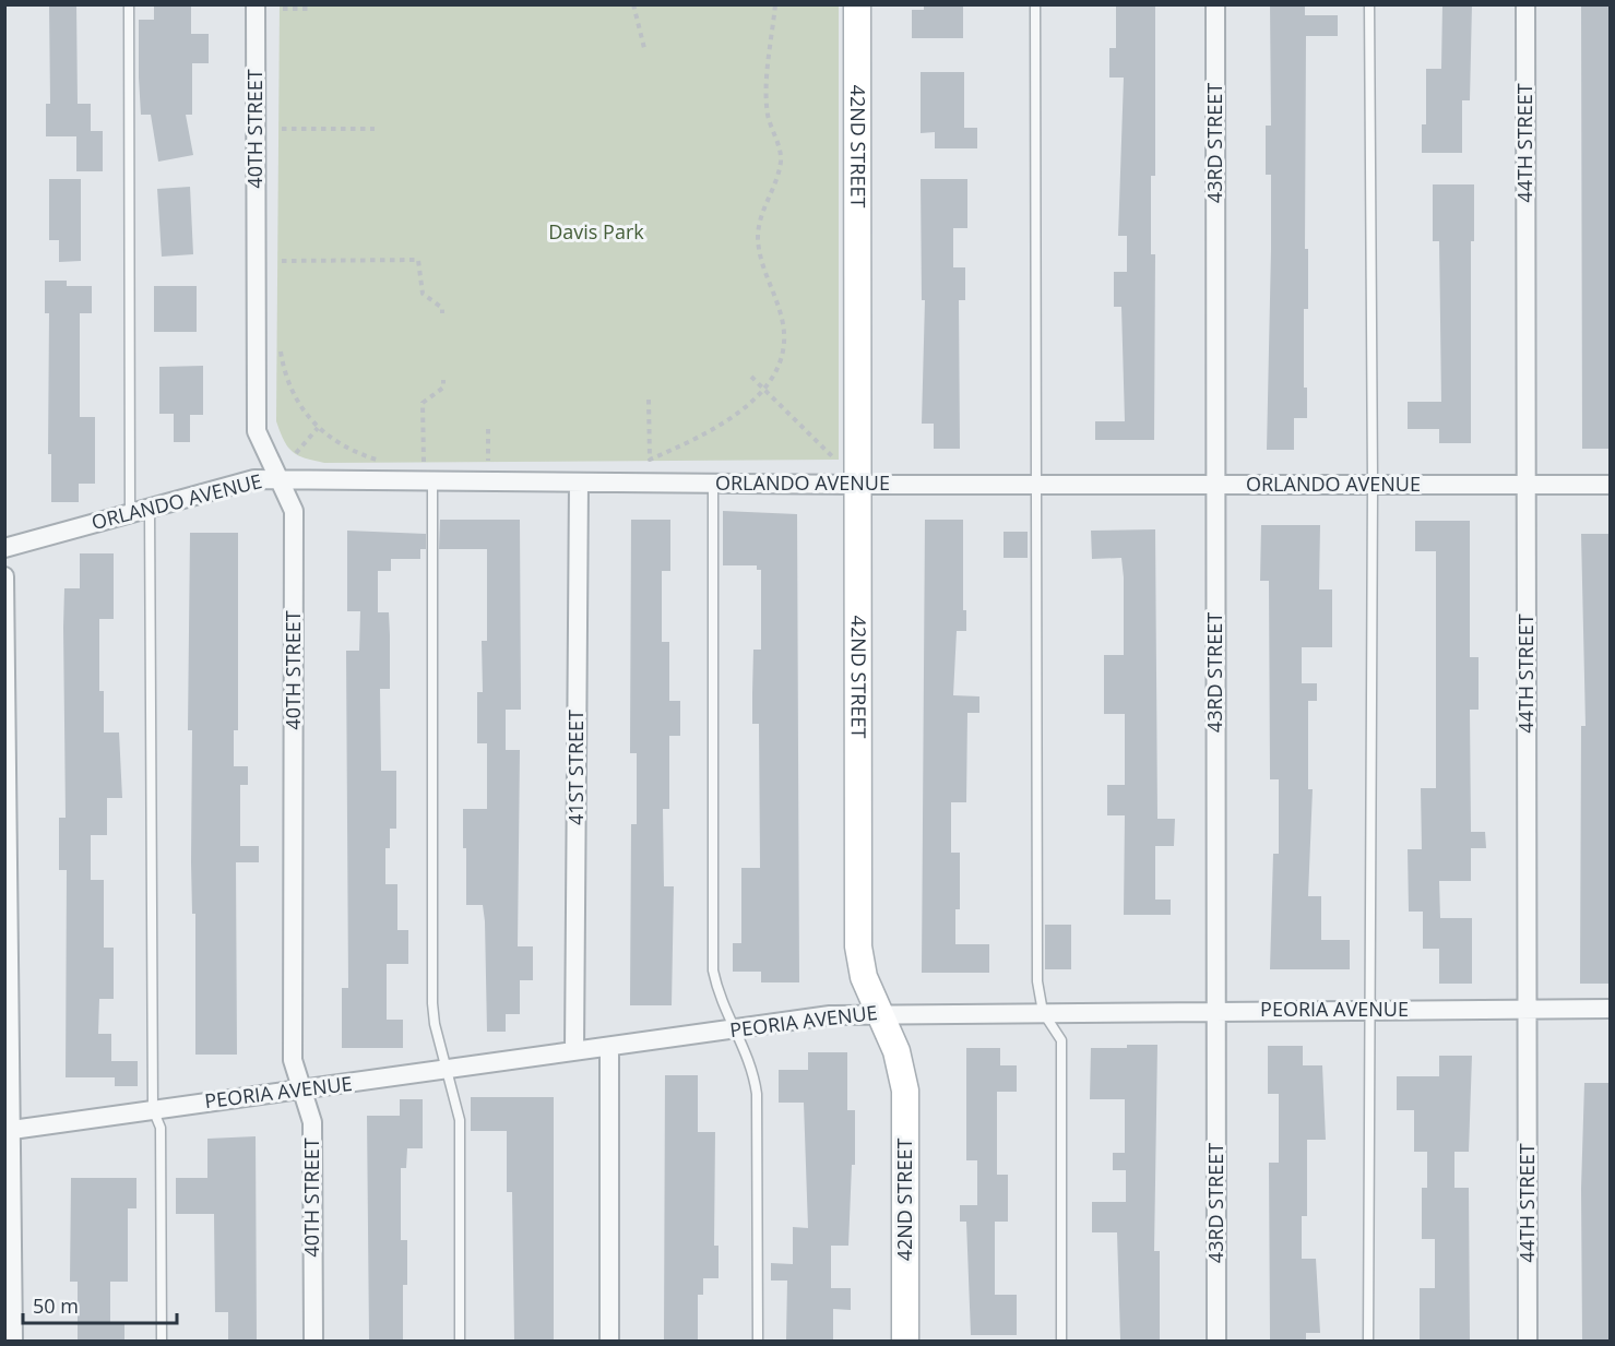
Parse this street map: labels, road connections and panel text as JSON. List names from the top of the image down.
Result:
{
  "streets": {
    "street": [
      "40TH STREET",
      "43RD STREET",
      "44TH STREET",
      "42ND STREET",
      "ORLANDO AVENUE",
      "41ST STREET",
      "PEORIA AVENUE"
    ]
  },
  "crossings": [
    ["40TH STREET", "ORLANDO AVENUE"],
    ["40TH STREET", "PEORIA AVENUE"],
    ["43RD STREET", "ORLANDO AVENUE"],
    ["43RD STREET", "PEORIA AVENUE"],
    ["44TH STREET", "ORLANDO AVENUE"],
    ["44TH STREET", "PEORIA AVENUE"],
    ["42ND STREET", "ORLANDO AVENUE"],
    ["42ND STREET", "PEORIA AVENUE"],
    ["ORLANDO AVENUE", "41ST STREET"],
    ["41ST STREET", "PEORIA AVENUE"]
  ],
  "parks": ["Davis Park"],
  "scale_bar": "50 m"
}
